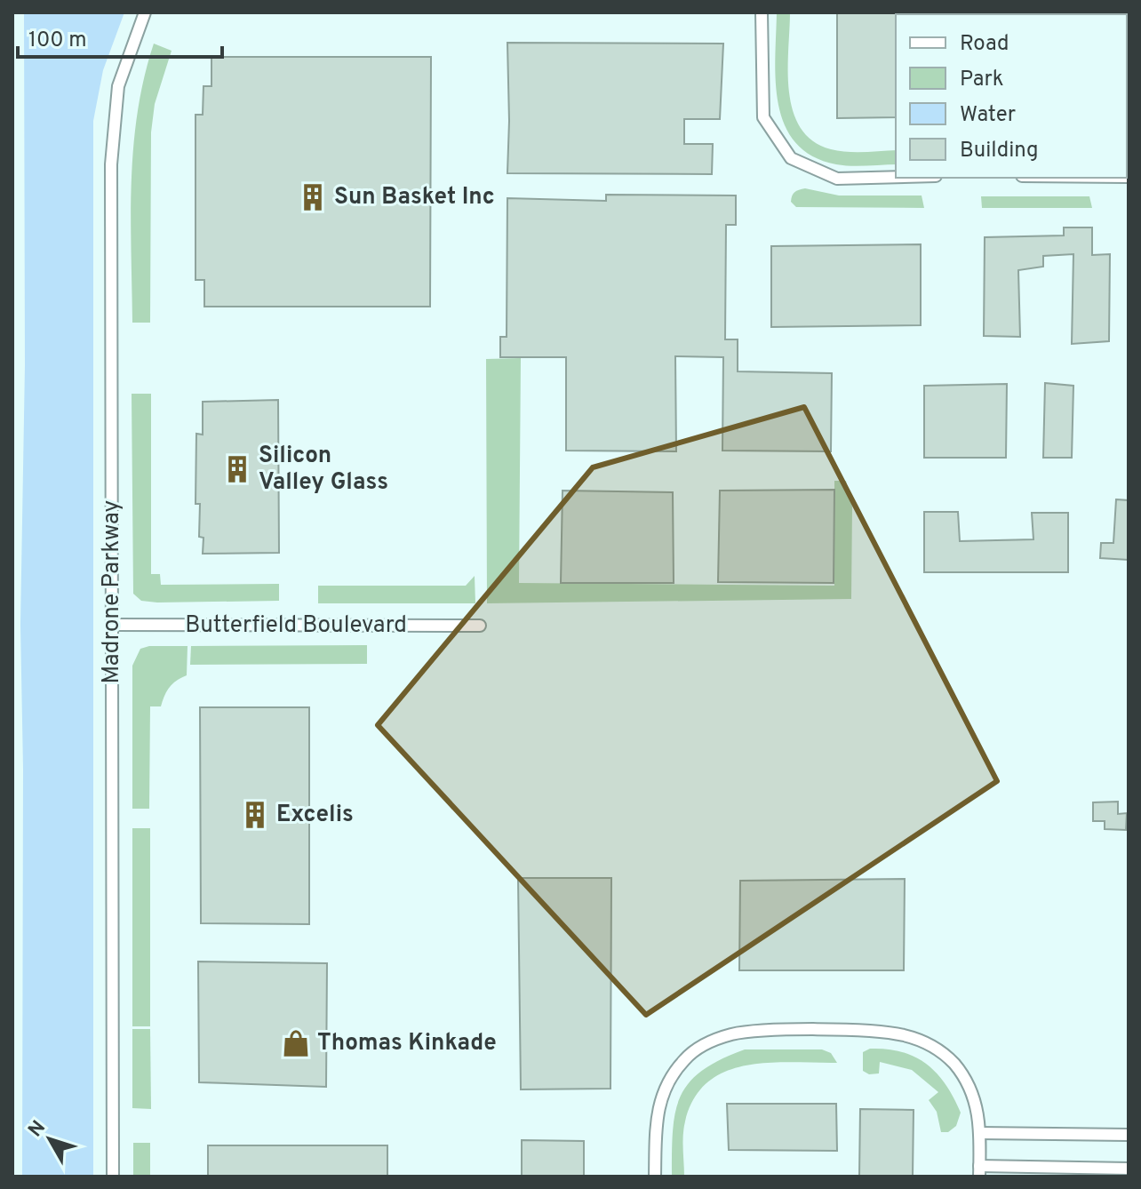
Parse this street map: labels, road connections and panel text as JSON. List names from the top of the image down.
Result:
{
  "streets": {
    "street": ["Madrone Parkway", "Butterfield Boulevard"]
  },
  "crossings": [
    ["Madrone Parkway", "Butterfield Boulevard"]
  ],
  "places": {
    "building": ["Sun Basket Inc", "Silicon Valley Glass", "Excelis"],
    "shop": ["Thomas Kinkade"]
  },
  "legend": [
    "Road",
    "Park",
    "Water",
    "Building"
  ],
  "scale_bar": "100 m",
  "north": "top left"
}
